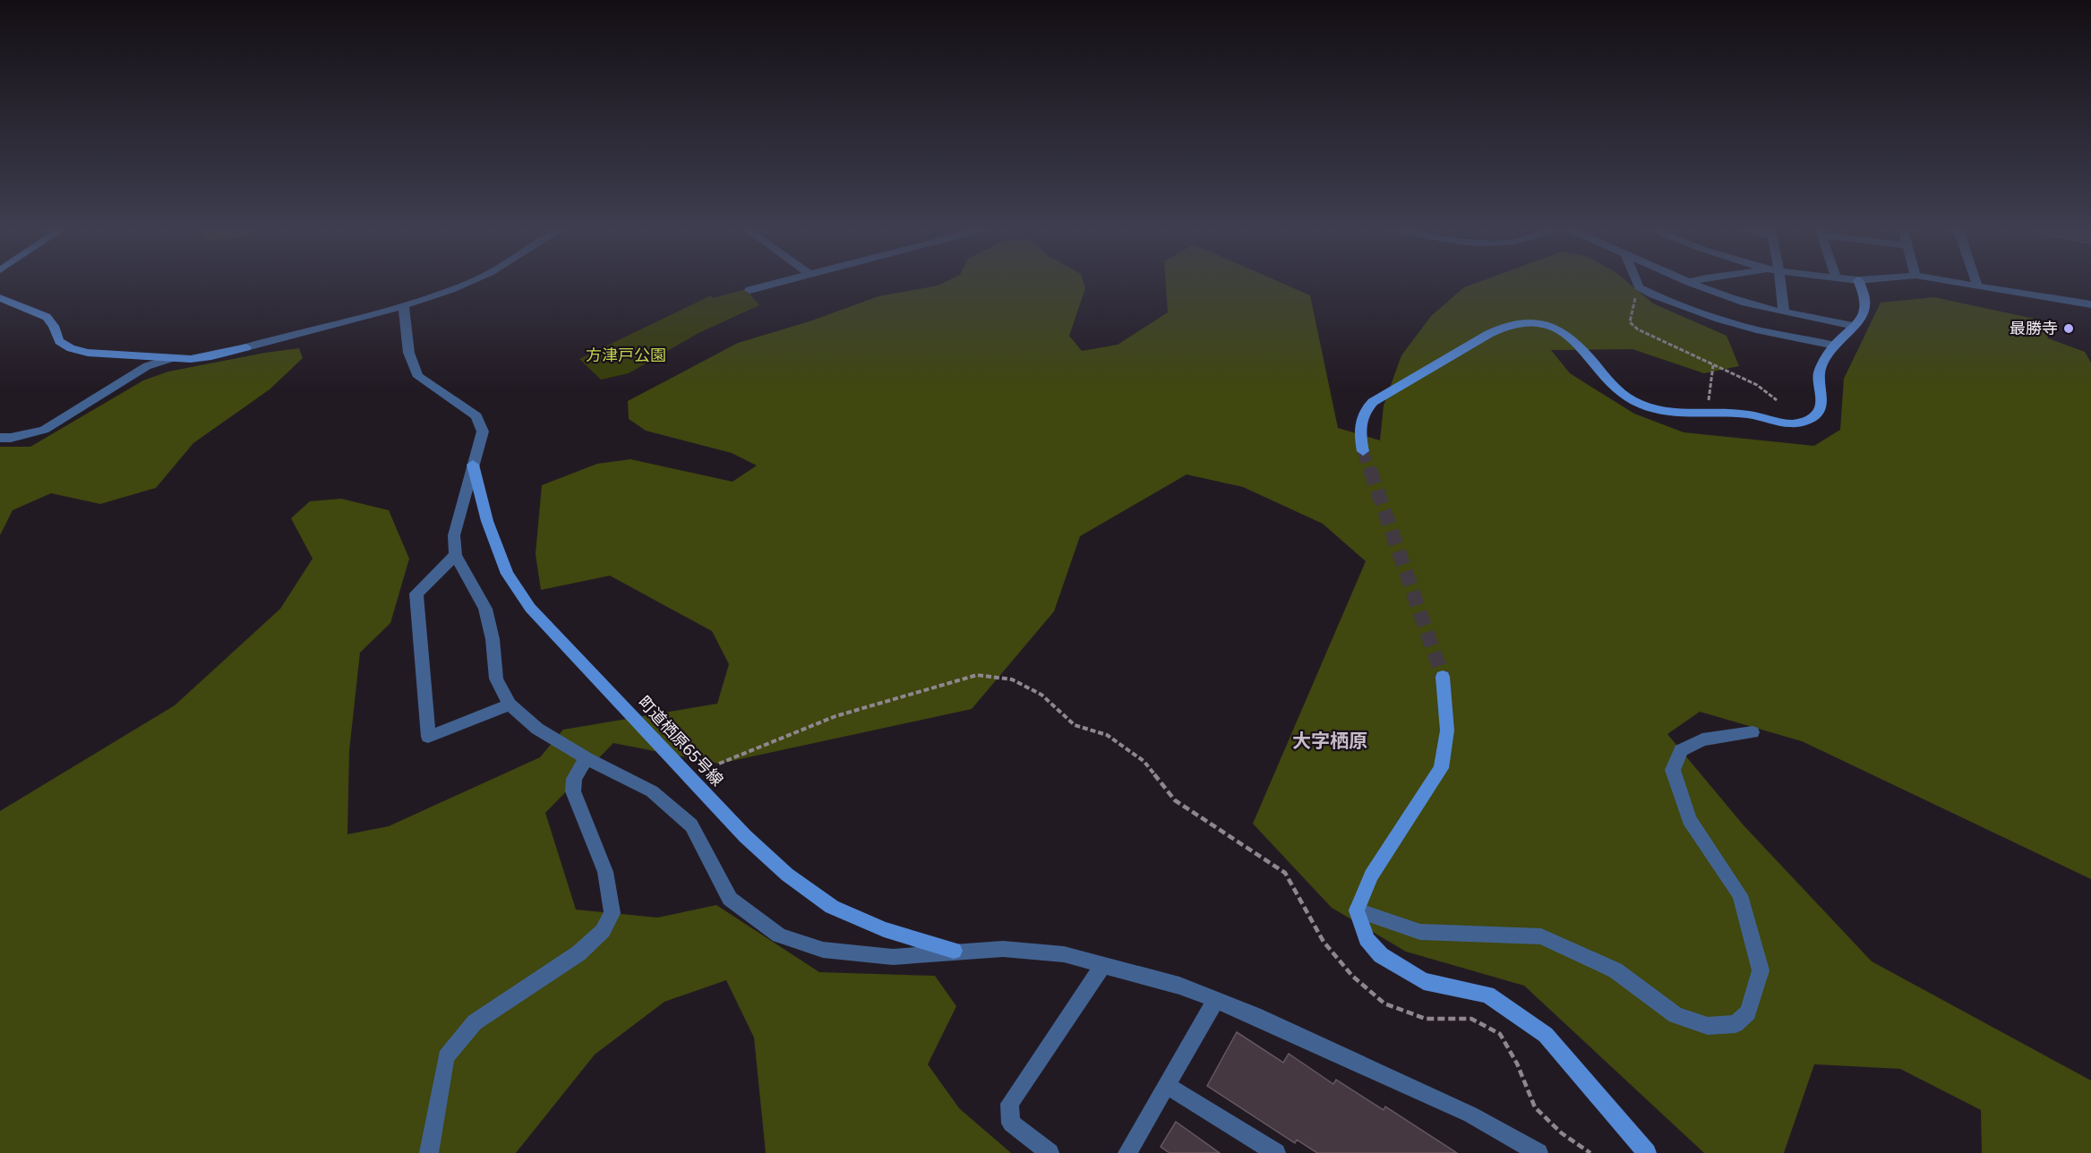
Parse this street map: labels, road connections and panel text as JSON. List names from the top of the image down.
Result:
{
  "streets": {
    "street": ["町道栖原65号線"]
  },
  "districts": ["大字栖原"],
  "parks": ["方津戸公園"],
  "places": ["最勝寺"]
}
